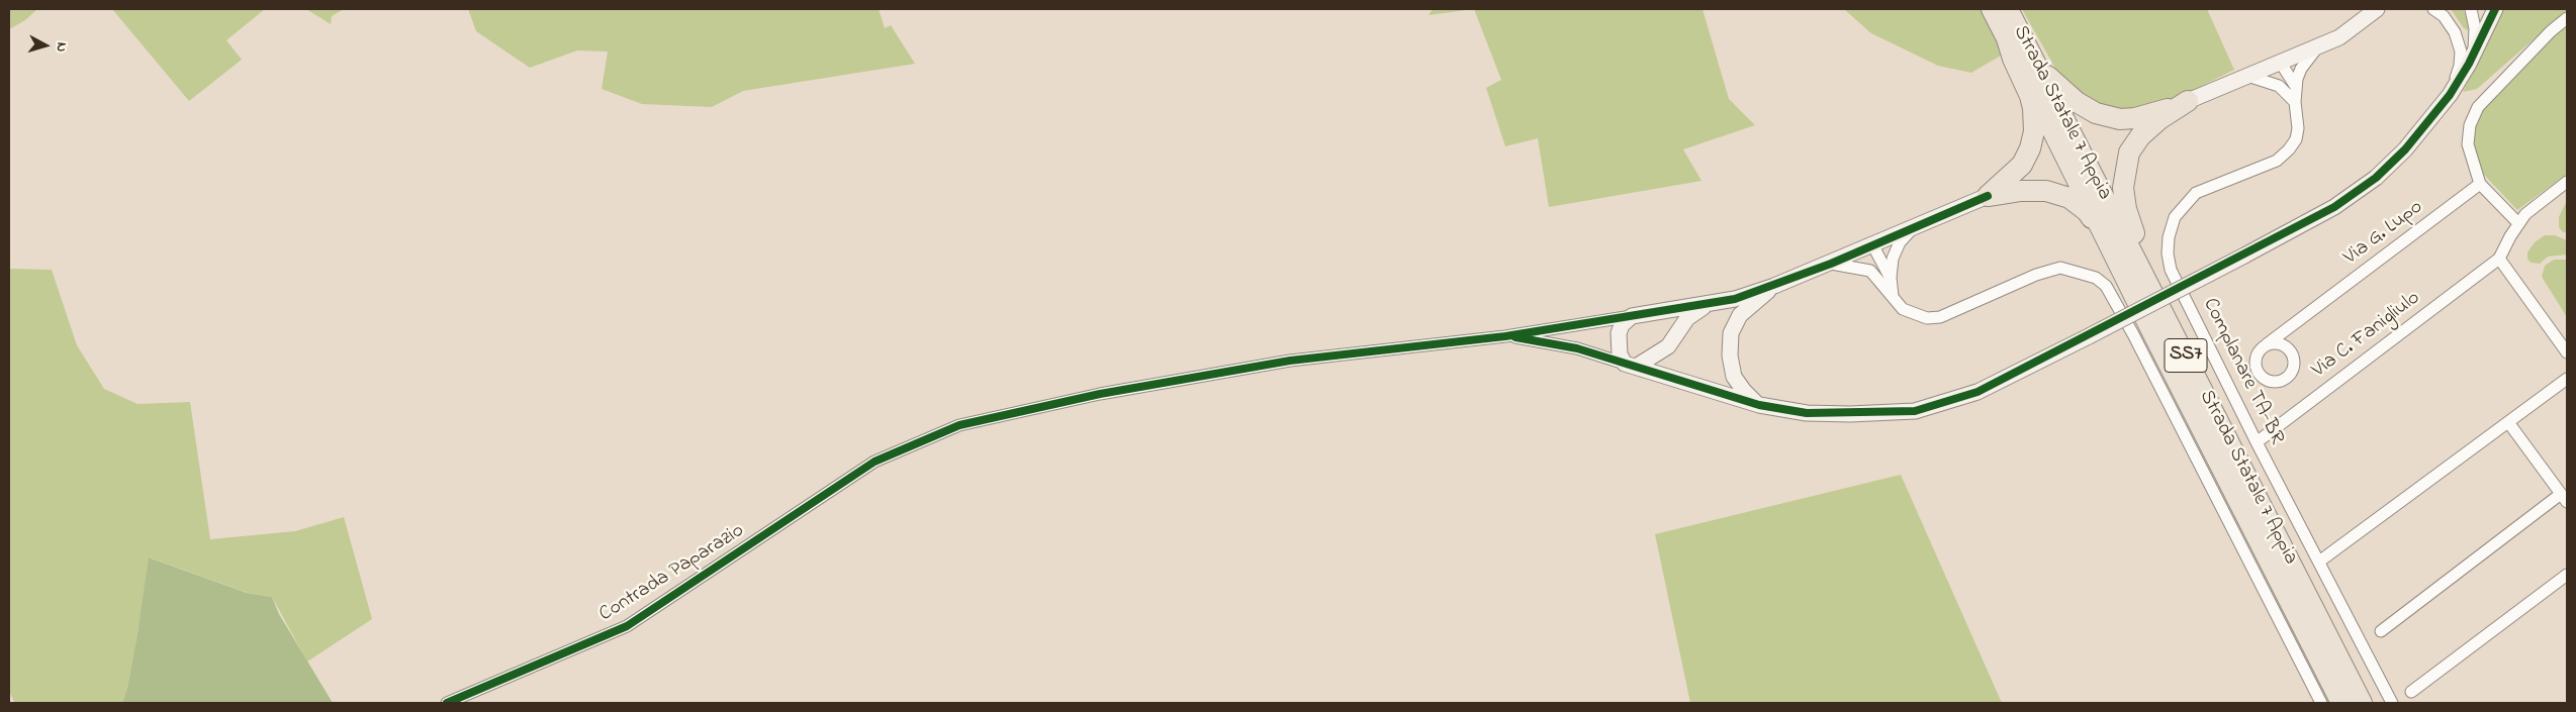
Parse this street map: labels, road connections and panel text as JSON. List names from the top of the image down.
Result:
{
  "streets": {
    "highway": ["Strada Statale 7 Appia", "SS7"],
    "street": [
      "Via G. Lupo",
      "Via C. Fanigliulo",
      "Complanare TA-BR",
      "Contrada Paparazio"
    ]
  },
  "crossings": [
    ["Via C. Fanigliulo", "Complanare TA-BR"]
  ],
  "north": "right"
}
